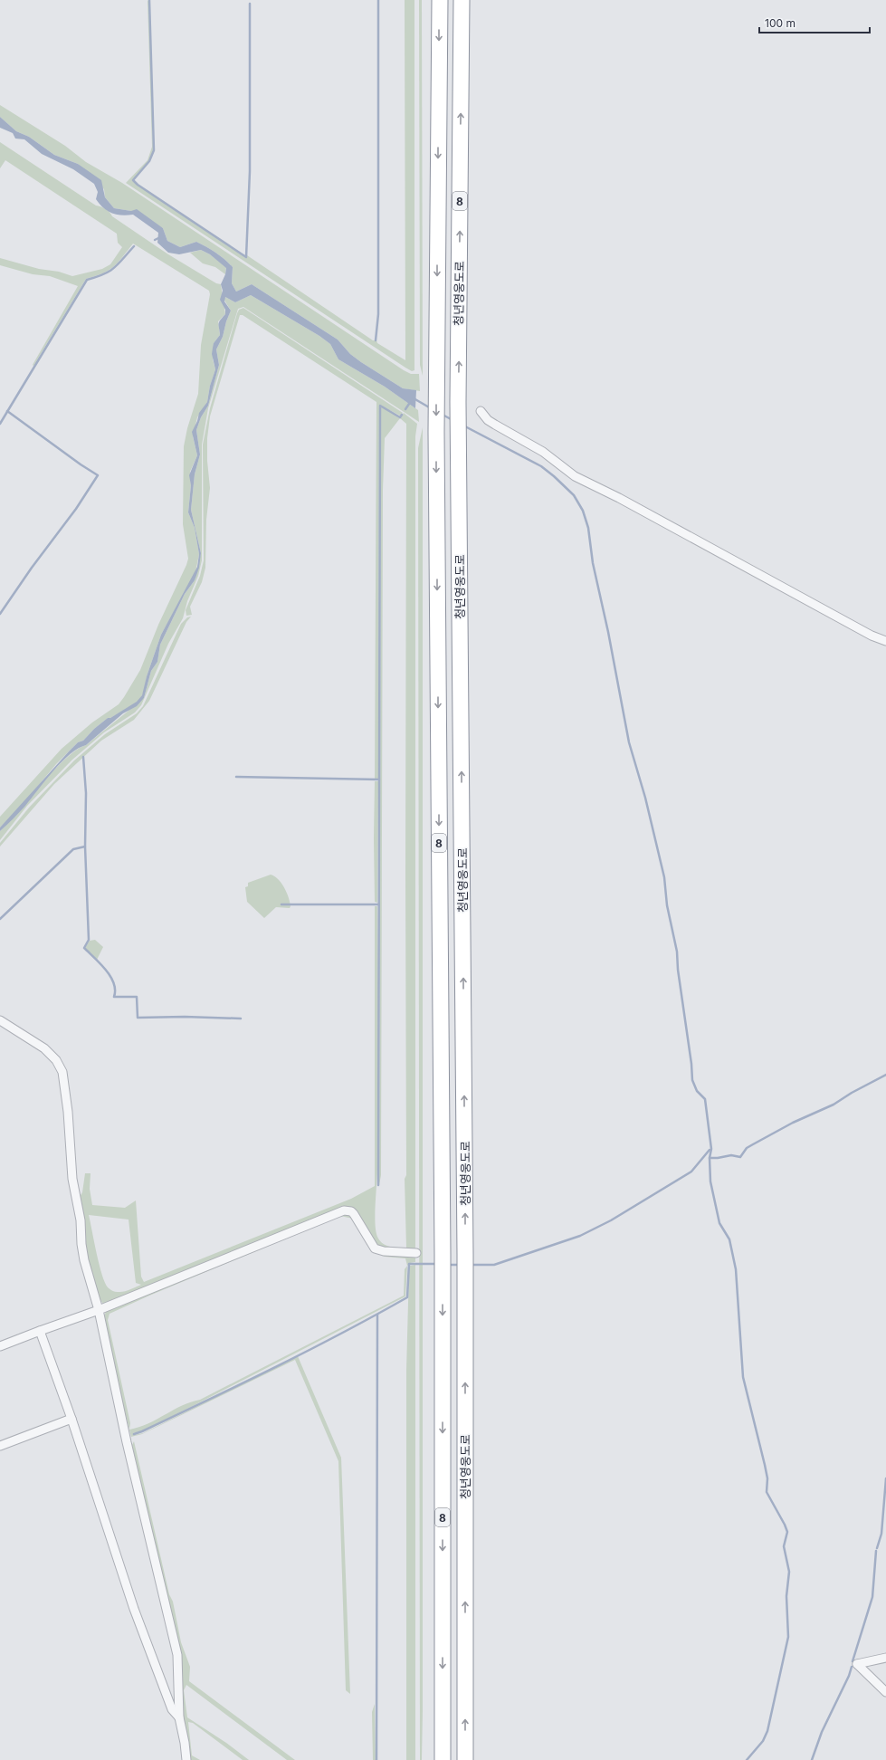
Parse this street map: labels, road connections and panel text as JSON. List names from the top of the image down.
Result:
{
  "streets": {
    "highway": ["8", "청년영웅도로"]
  },
  "scale_bar": "100 m"
}
